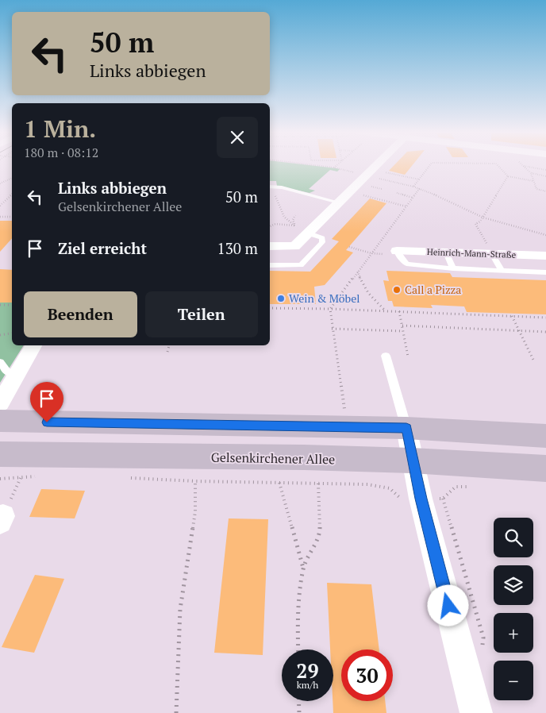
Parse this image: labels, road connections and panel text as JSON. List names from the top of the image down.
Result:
{
  "streets": {
    "main road": ["Gelsenkirchener Allee"],
    "street": ["Heinrich-Mann-Straße"]
  },
  "places": ["Call a Pizza", "Wein & Möbel"],
  "page": {
    "turn": ["50 m", "Links abbiegen"],
    "heading": ["1 Min.", "180 m · 08:12"],
    "list": [
      {
        "name": "Links abbiegen",
        "note": "Gelsenkirchener Allee",
        "value": "50 m"
      },
      {
        "name": "Ziel erreicht",
        "value": "130 m"
      }
    ],
    "buttons": ["Beenden", "Teilen"],
    "map_buttons": ["+", "−"],
    "speed": "29 km/h",
    "limit": "30"
  }
}
